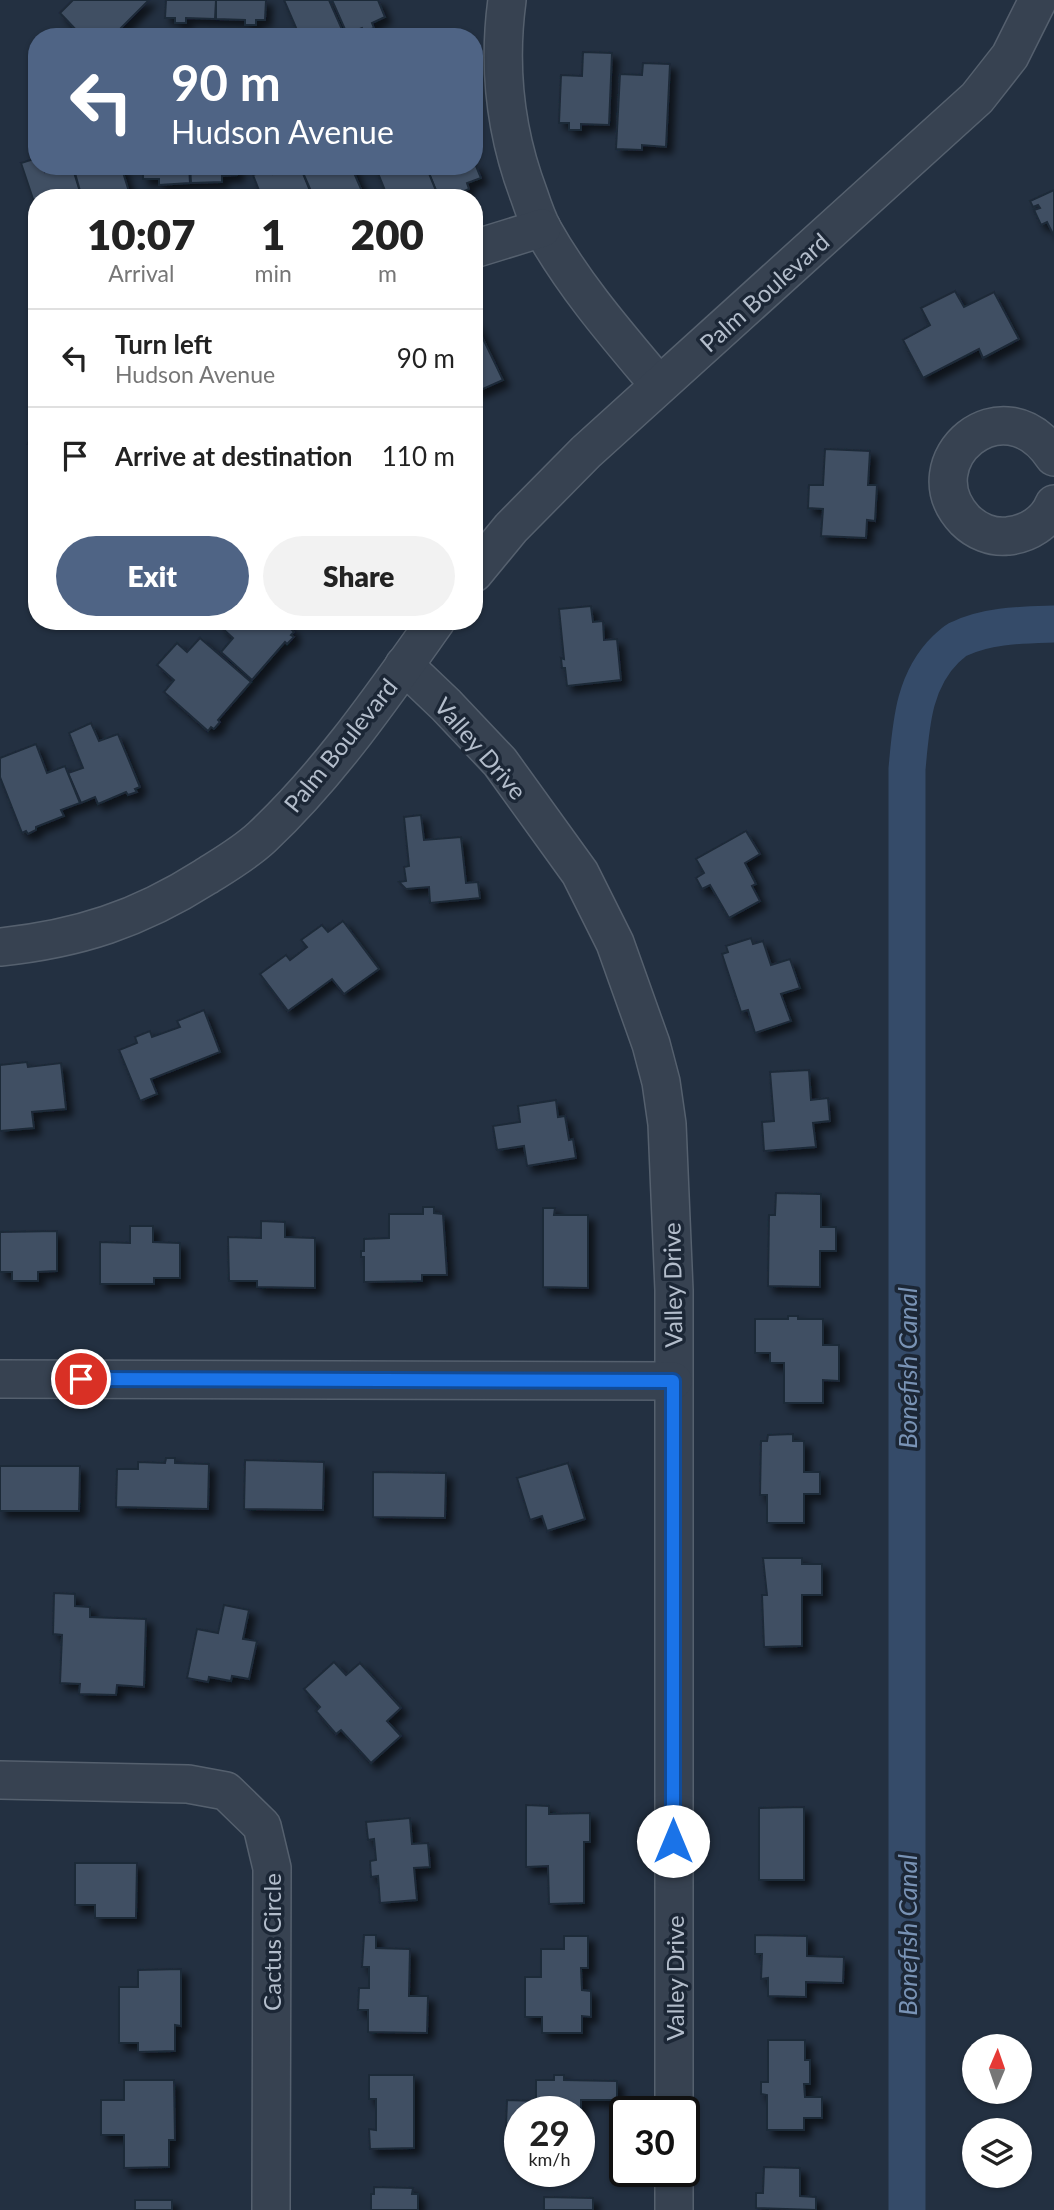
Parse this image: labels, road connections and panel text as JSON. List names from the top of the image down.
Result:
{
  "streets": {
    "street": ["Palm Boulevard", "Valley Drive", "Cactus Circle"]
  },
  "crossings": [
    ["Palm Boulevard", "Valley Drive"]
  ],
  "water": ["Bonefish Canal"],
  "north": "top",
  "page": {
    "turn": ["90 m", "Hudson Avenue"],
    "eta": [
      "10:07",
      "Arrival",
      "1",
      "min",
      "200",
      "m"
    ],
    "list": [
      {
        "name": "Turn left",
        "note": "Hudson Avenue",
        "value": "90 m"
      },
      {
        "name": "Arrive at destination",
        "value": "110 m"
      }
    ],
    "buttons": ["Exit", "Share"],
    "speed": "29 km/h",
    "limit": "30"
  }
}
